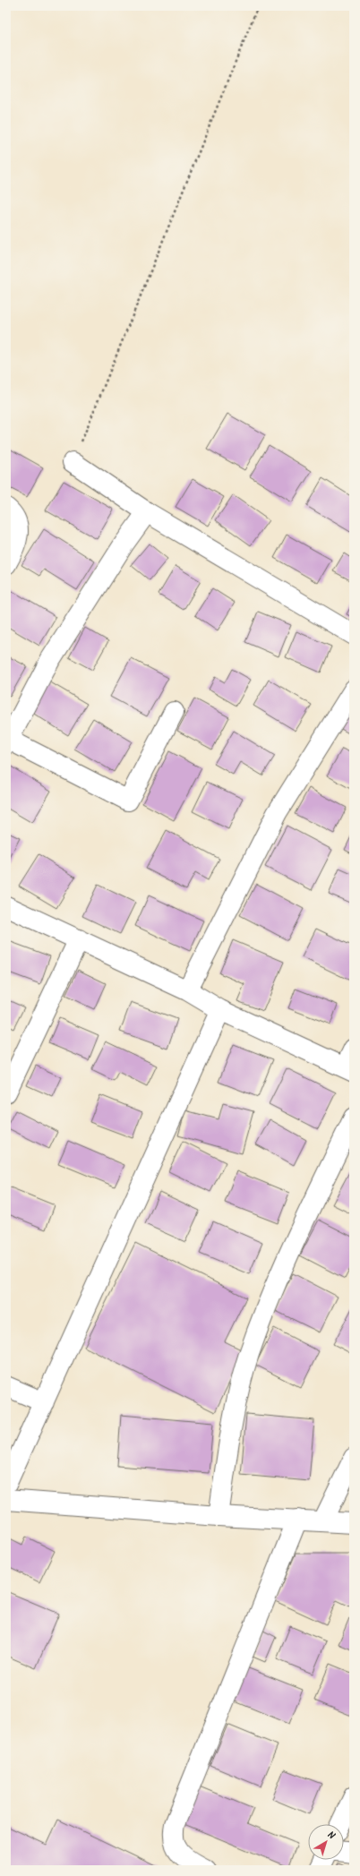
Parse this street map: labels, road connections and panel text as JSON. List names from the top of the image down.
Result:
{
  "north": "top right"
}
